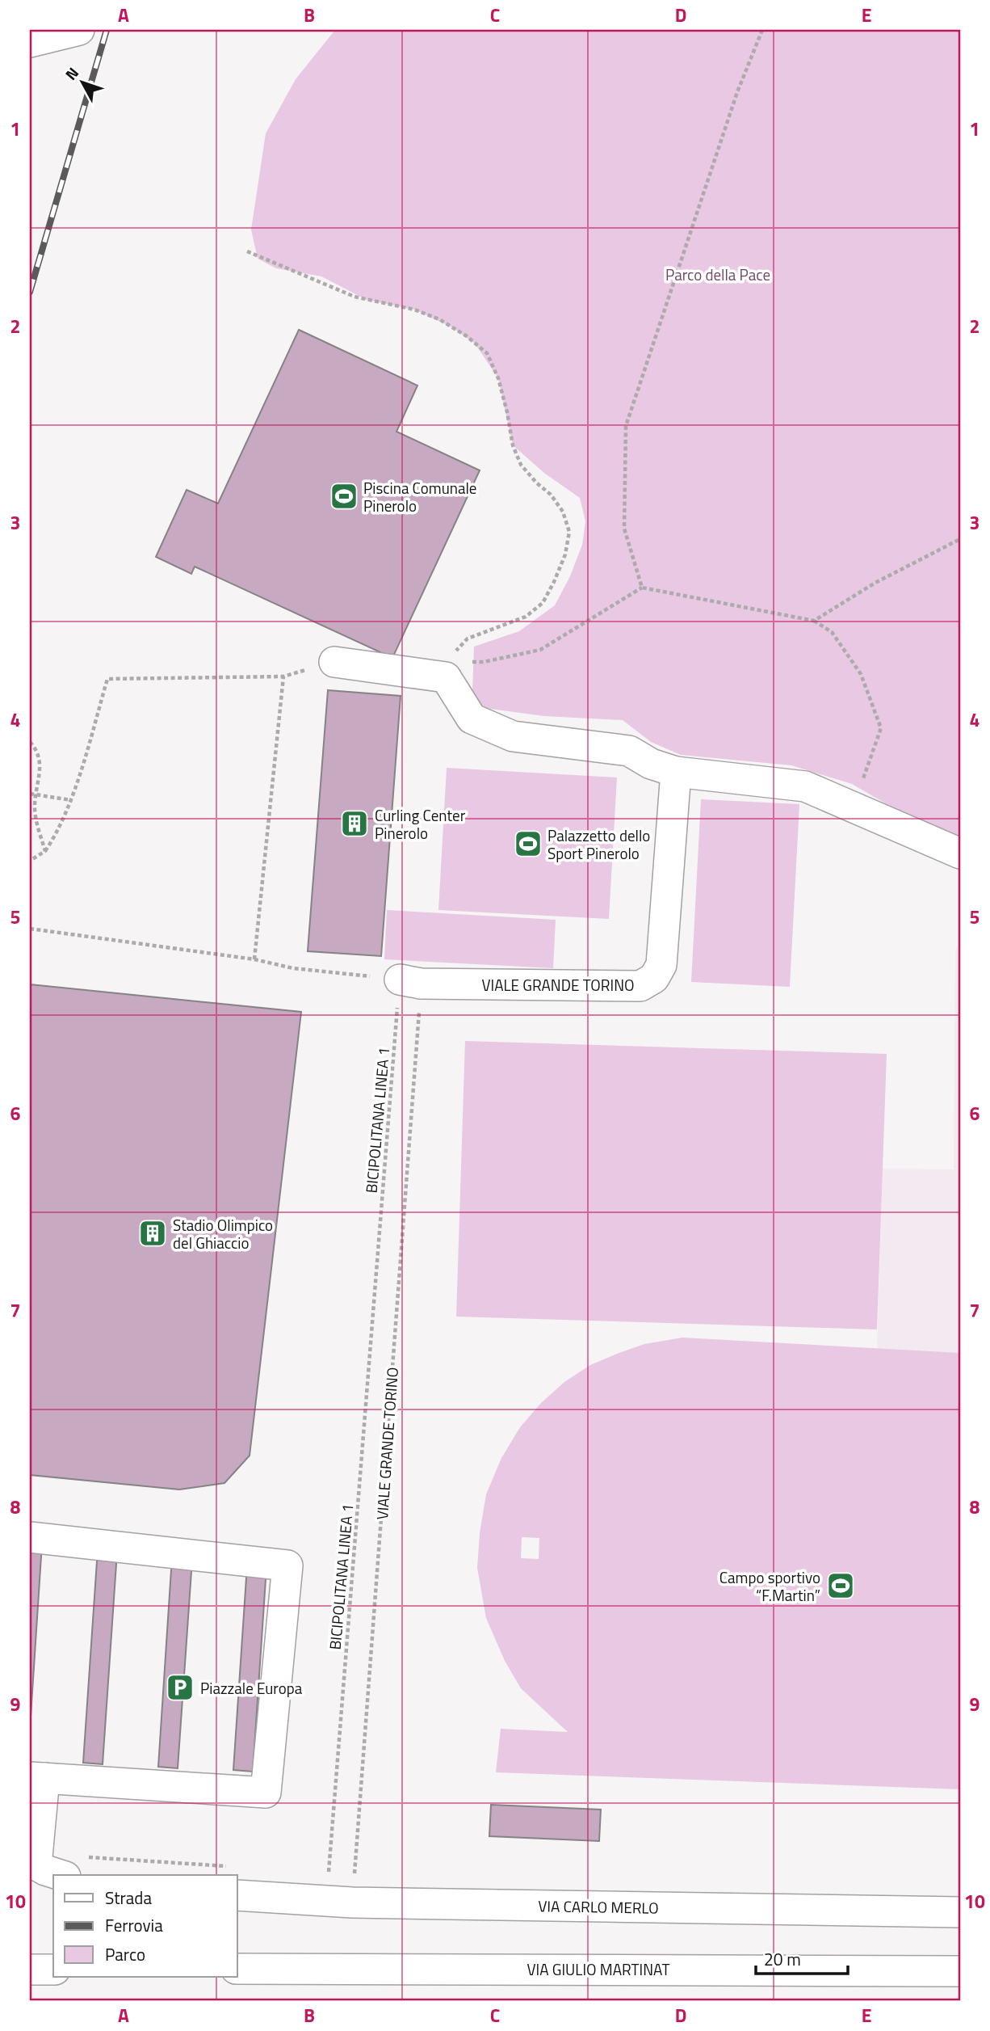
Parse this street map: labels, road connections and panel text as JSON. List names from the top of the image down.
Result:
{
  "streets": {
    "street": ["VIALE GRANDE TORINO", "VIA CARLO MERLO", "VIA GIULIO MARTINAT"],
    "path": ["BICIPOLITANA LINEA 1"]
  },
  "crossings": [
    ["VIALE GRANDE TORINO", "BICIPOLITANA LINEA 1"],
    ["VIALE GRANDE TORINO", "VIA CARLO MERLO"]
  ],
  "parks": ["Parco della Pace"],
  "places": {
    "sports": ["Piscina Comunale Pinerolo", "Palazzetto dello Sport Pinerolo", "Campo sportivo “F.Martin”"],
    "building": ["Curling Center Pinerolo", "Stadio Olimpico del Ghiaccio"],
    "parking": ["Piazzale Europa"]
  },
  "legend": ["Strada", "Ferrovia", "Parco"],
  "scale_bar": "20 m",
  "north": "top left",
  "grid": {
    "columns": [
      "A",
      "B",
      "C",
      "D",
      "E"
    ],
    "rows": [
      "1",
      "2",
      "3",
      "4",
      "5",
      "6",
      "7",
      "8",
      "9",
      "10"
    ]
  }
}
